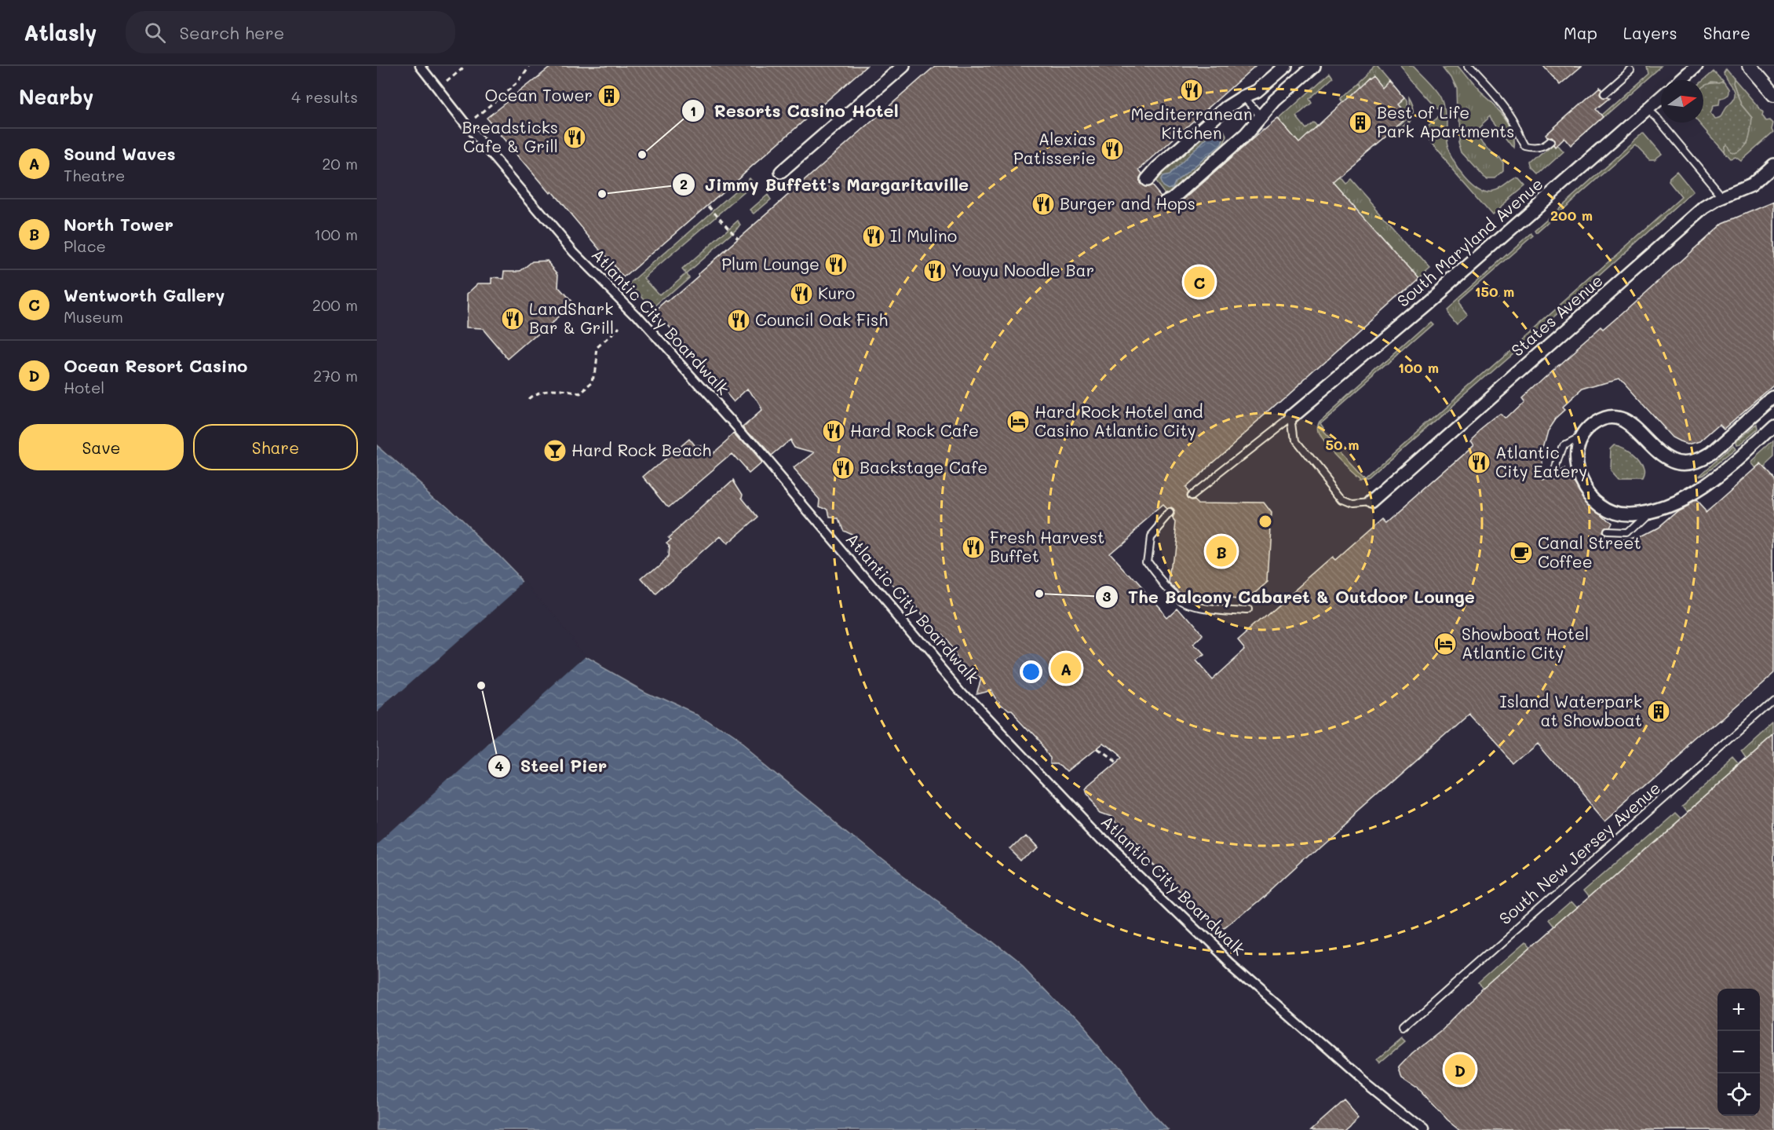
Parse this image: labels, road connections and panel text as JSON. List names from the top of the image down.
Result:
{
  "streets": {
    "street": ["South Maryland Avenue", "States Avenue", "Atlantic City Boardwalk"],
    "lane": ["South New Jersey Avenue"]
  },
  "places": {
    "restaurant": [
      "Mediterranean Kitchen",
      "Breadsticks Cafe & Grill",
      "Alexias Patisserie",
      "Burger and Hops",
      "Il Mulino",
      "Plum Lounge",
      "Youyu Noodle Bar",
      "Kuro",
      "LandShark Bar & Grill",
      "Council Oak Fish",
      "Hard Rock Cafe",
      "Atlantic City Eatery",
      "Backstage Cafe",
      "Fresh Harvest Buffet"
    ],
    "building": ["Ocean Tower", "Best of Life Park Apartments", "Island Waterpark at Showboat"],
    "other": [
      "Resorts Casino Hotel",
      "Jimmy Buffett's Margaritaville",
      "The Balcony Cabaret & Outdoor Lounge",
      "Steel Pier"
    ],
    "hotel": ["Hard Rock Hotel and Casino Atlantic City", "Showboat Hotel Atlantic City"],
    "bar": ["Hard Rock Beach"],
    "cafe": ["Canal Street Coffee"]
  },
  "north": "right",
  "page": {
    "header": "Atlasly",
    "search": "Search here",
    "nav": ["Map", "Layers", "Share"],
    "heading": ["Nearby", "4 results"],
    "list": [
      {
        "mark": "A",
        "name": "Sound Waves",
        "note": "Theatre",
        "value": "20 m"
      },
      {
        "mark": "B",
        "name": "North Tower",
        "note": "Place",
        "value": "100 m"
      },
      {
        "mark": "C",
        "name": "Wentworth Gallery",
        "note": "Museum",
        "value": "200 m"
      },
      {
        "mark": "D",
        "name": "Ocean Resort Casino",
        "note": "Hotel",
        "value": "270 m"
      }
    ],
    "pins": [
      "C",
      "B",
      "A",
      "D"
    ],
    "buttons": ["Save", "Share"],
    "map_buttons": ["+", "−"]
  },
  "rings": [
    "200 m",
    "150 m",
    "100 m",
    "50 m"
  ]
}
